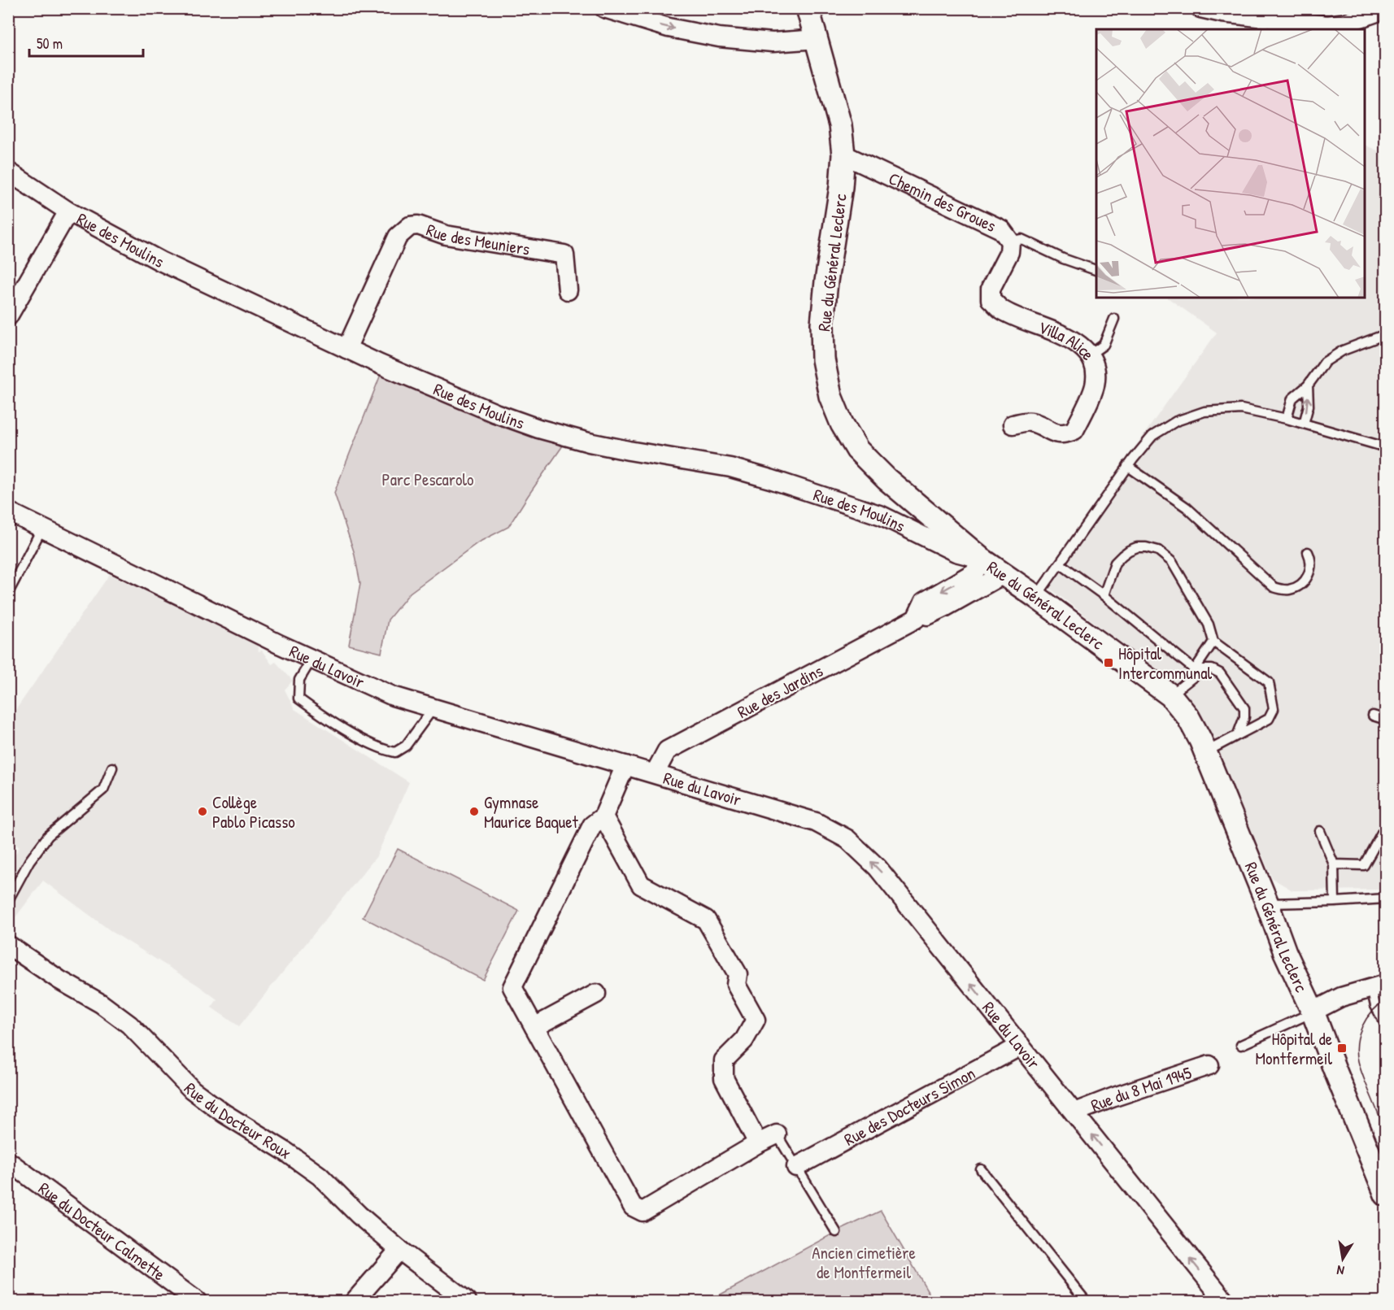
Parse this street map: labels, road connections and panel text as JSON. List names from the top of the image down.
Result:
{
  "streets": {
    "street": [
      "Chemin des Groues",
      "Rue des Meuniers",
      "Rue des Moulins",
      "Rue du Général Leclerc",
      "Villa Alice",
      "Rue du Lavoir",
      "Rue des Jardins",
      "Rue du 8 Mai 1945",
      "Rue des Docteurs Simon",
      "Rue du Docteur Roux",
      "Rue du Docteur Calmette"
    ]
  },
  "crossings": [
    ["Chemin des Groues", "Rue du Général Leclerc"],
    ["Chemin des Groues", "Villa Alice"],
    ["Rue des Meuniers", "Rue des Moulins"],
    ["Rue des Moulins", "Rue du Général Leclerc"],
    ["Rue du Général Leclerc", "Rue des Jardins"],
    ["Rue du Lavoir", "Rue des Jardins"],
    ["Rue du Lavoir", "Rue du 8 Mai 1945"],
    ["Rue du Lavoir", "Rue des Docteurs Simon"]
  ],
  "one_way": ["Rue du Lavoir"],
  "parks": ["Parc Pescarolo", "Ancien cimetière de Montfermeil"],
  "places": {
    "transit": ["Hôpital Intercommunal", "Hôpital de Montfermeil"],
    "other": ["Collège Pablo Picasso", "Gymnase Maurice Baquet"]
  },
  "scale_bar": "50 m",
  "north": "bottom"
}
